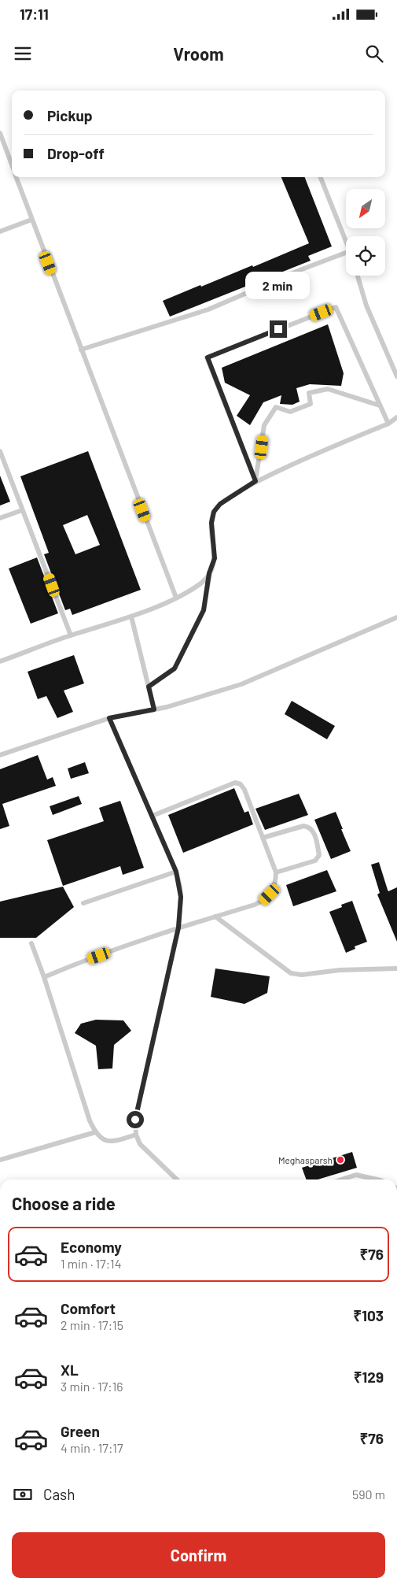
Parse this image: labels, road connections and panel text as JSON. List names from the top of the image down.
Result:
{
  "places": ["Meghasparsh"],
  "north": "bottom left",
  "page": {
    "status": "17:11",
    "header": "Vroom",
    "banner": ["Pickup", "Drop-off"],
    "bubble": "2 min",
    "heading": "Choose a ride",
    "list": [
      {
        "name": "Economy",
        "note": "1 min · 17:14",
        "value": "₹76"
      },
      {
        "name": "Comfort",
        "note": "2 min · 17:15",
        "value": "₹103"
      },
      {
        "name": "XL",
        "note": "3 min · 17:16",
        "value": "₹129"
      },
      {
        "name": "Green",
        "note": "4 min · 17:17",
        "value": "₹76"
      }
    ],
    "pay": ["Cash", "590 m"],
    "buttons": "Confirm"
  }
}
